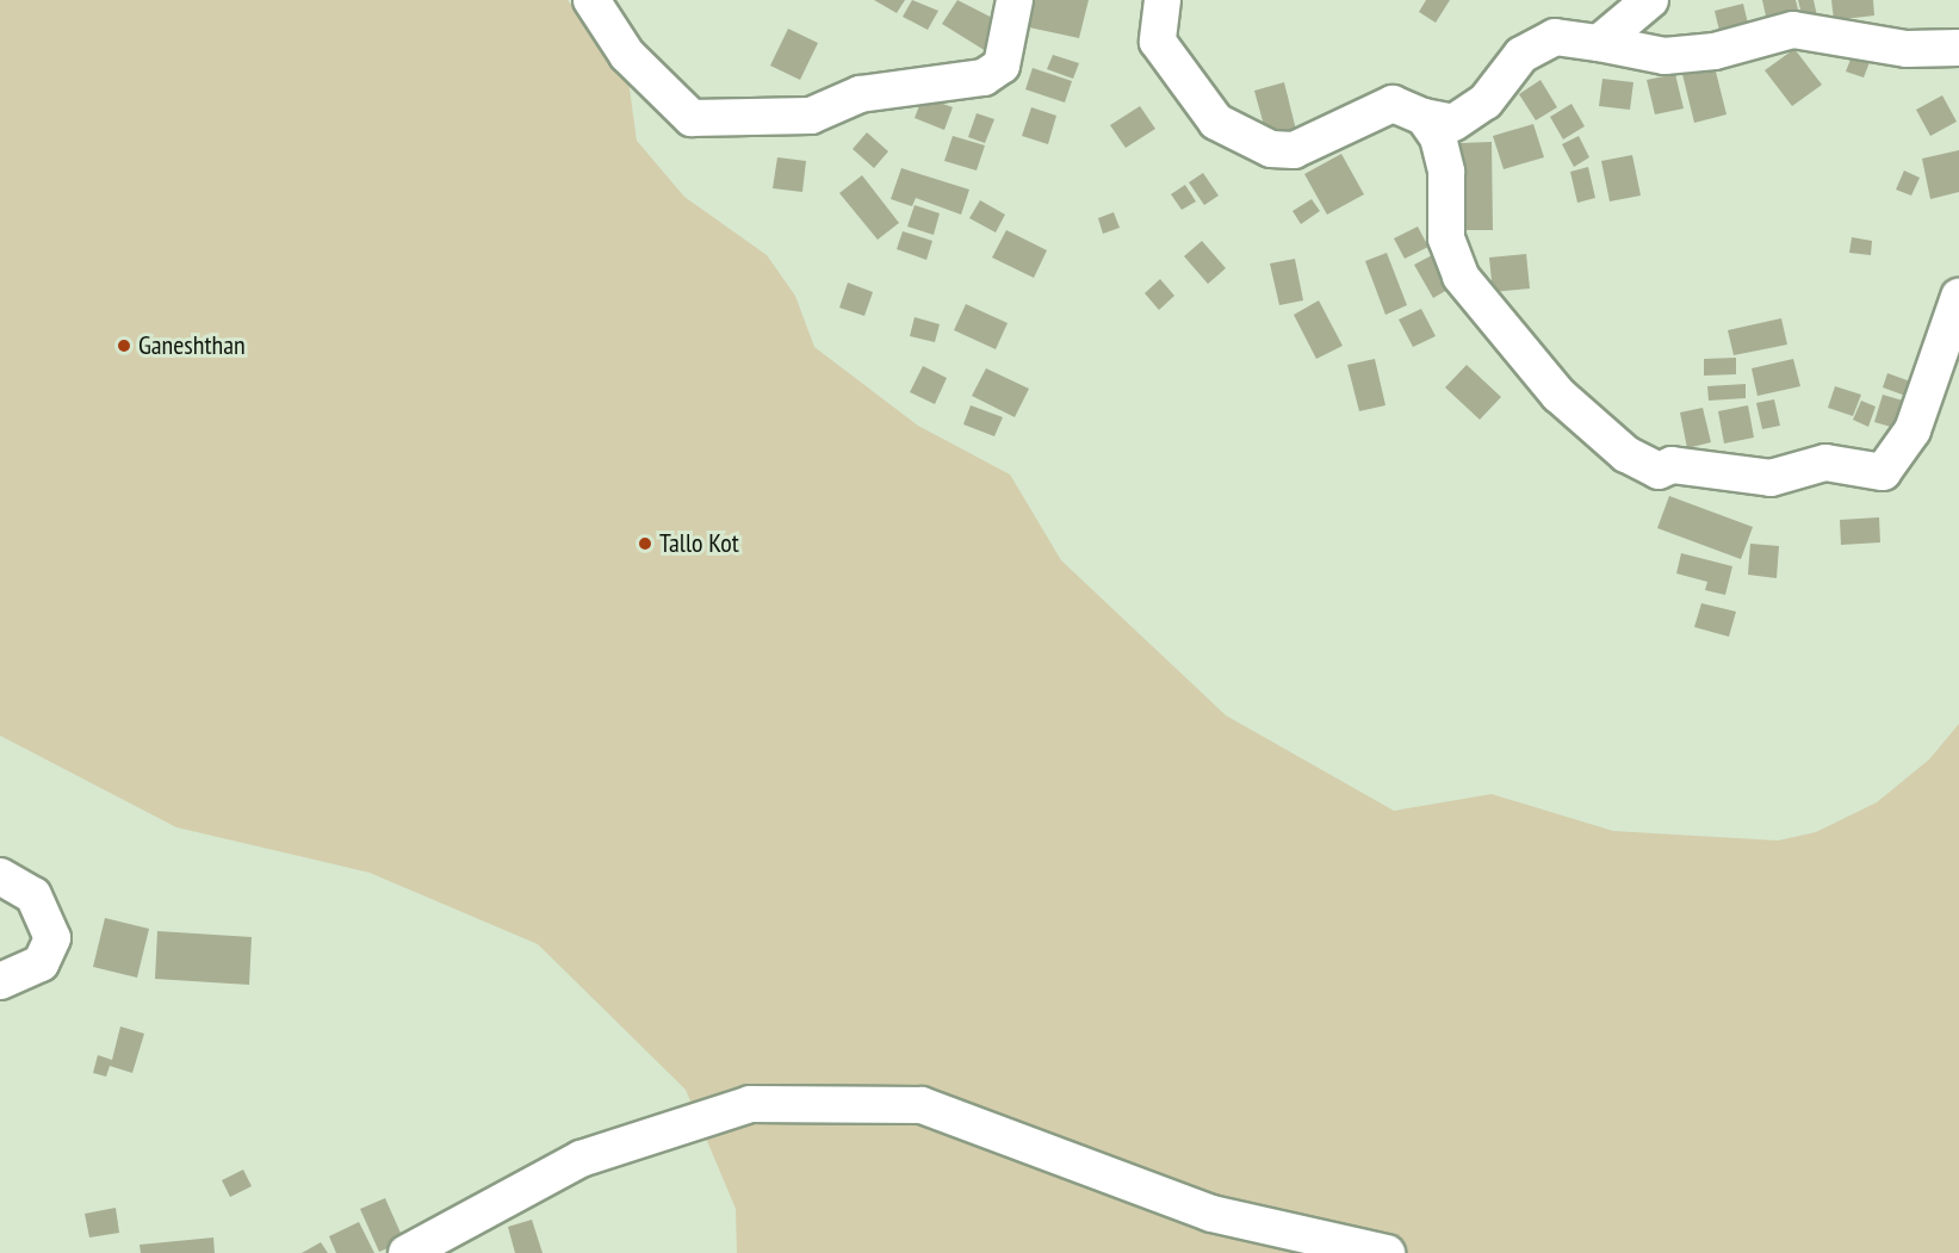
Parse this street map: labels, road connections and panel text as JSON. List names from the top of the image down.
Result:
{
  "places": ["Ganeshthan", "Tallo Kot"]
}
